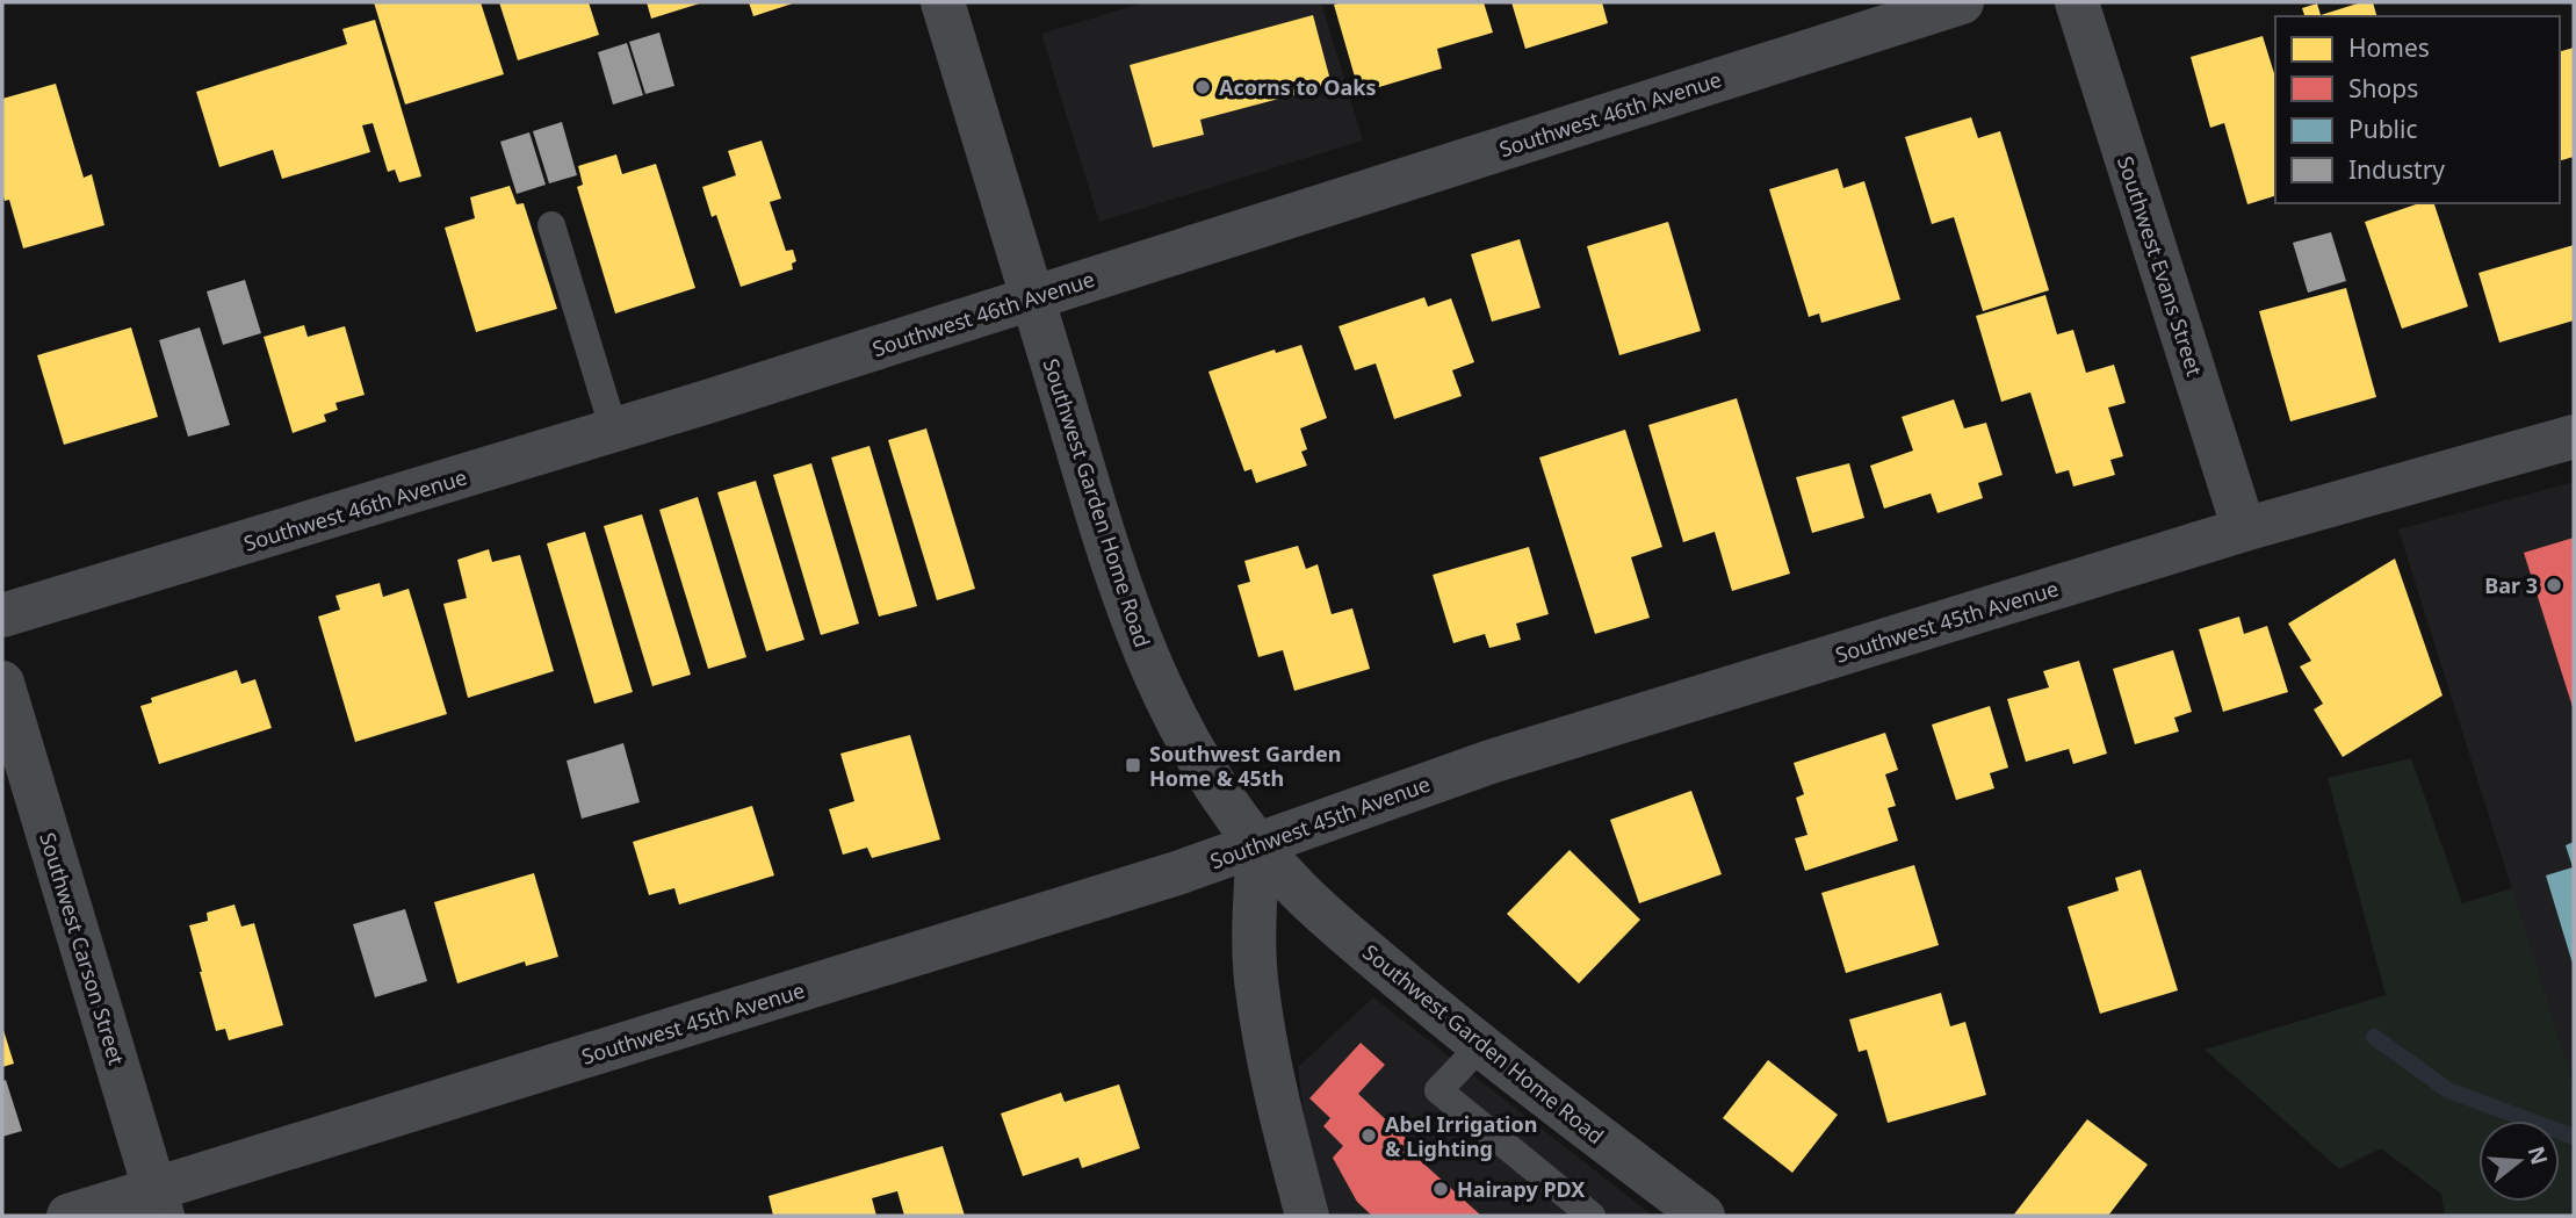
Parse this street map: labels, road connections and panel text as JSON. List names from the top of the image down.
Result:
{
  "streets": {
    "street": [
      "Southwest 46th Avenue",
      "Southwest Evans Street",
      "Southwest Garden Home Road",
      "Southwest 45th Avenue",
      "Southwest Carson Street"
    ]
  },
  "crossings": [
    ["Southwest 46th Avenue", "Southwest Garden Home Road"],
    ["Southwest Evans Street", "Southwest 45th Avenue"],
    ["Southwest Garden Home Road", "Southwest 45th Avenue"],
    ["Southwest 45th Avenue", "Southwest Carson Street"]
  ],
  "places": {
    "other": [
      "Acorns to Oaks",
      "Bar 3",
      "Abel Irrigation & Lighting",
      "Hairapy PDX"
    ],
    "transit": ["Southwest Garden Home & 45th"]
  },
  "legend": [
    "Homes",
    "Shops",
    "Public",
    "Industry"
  ],
  "north": "right"
}
